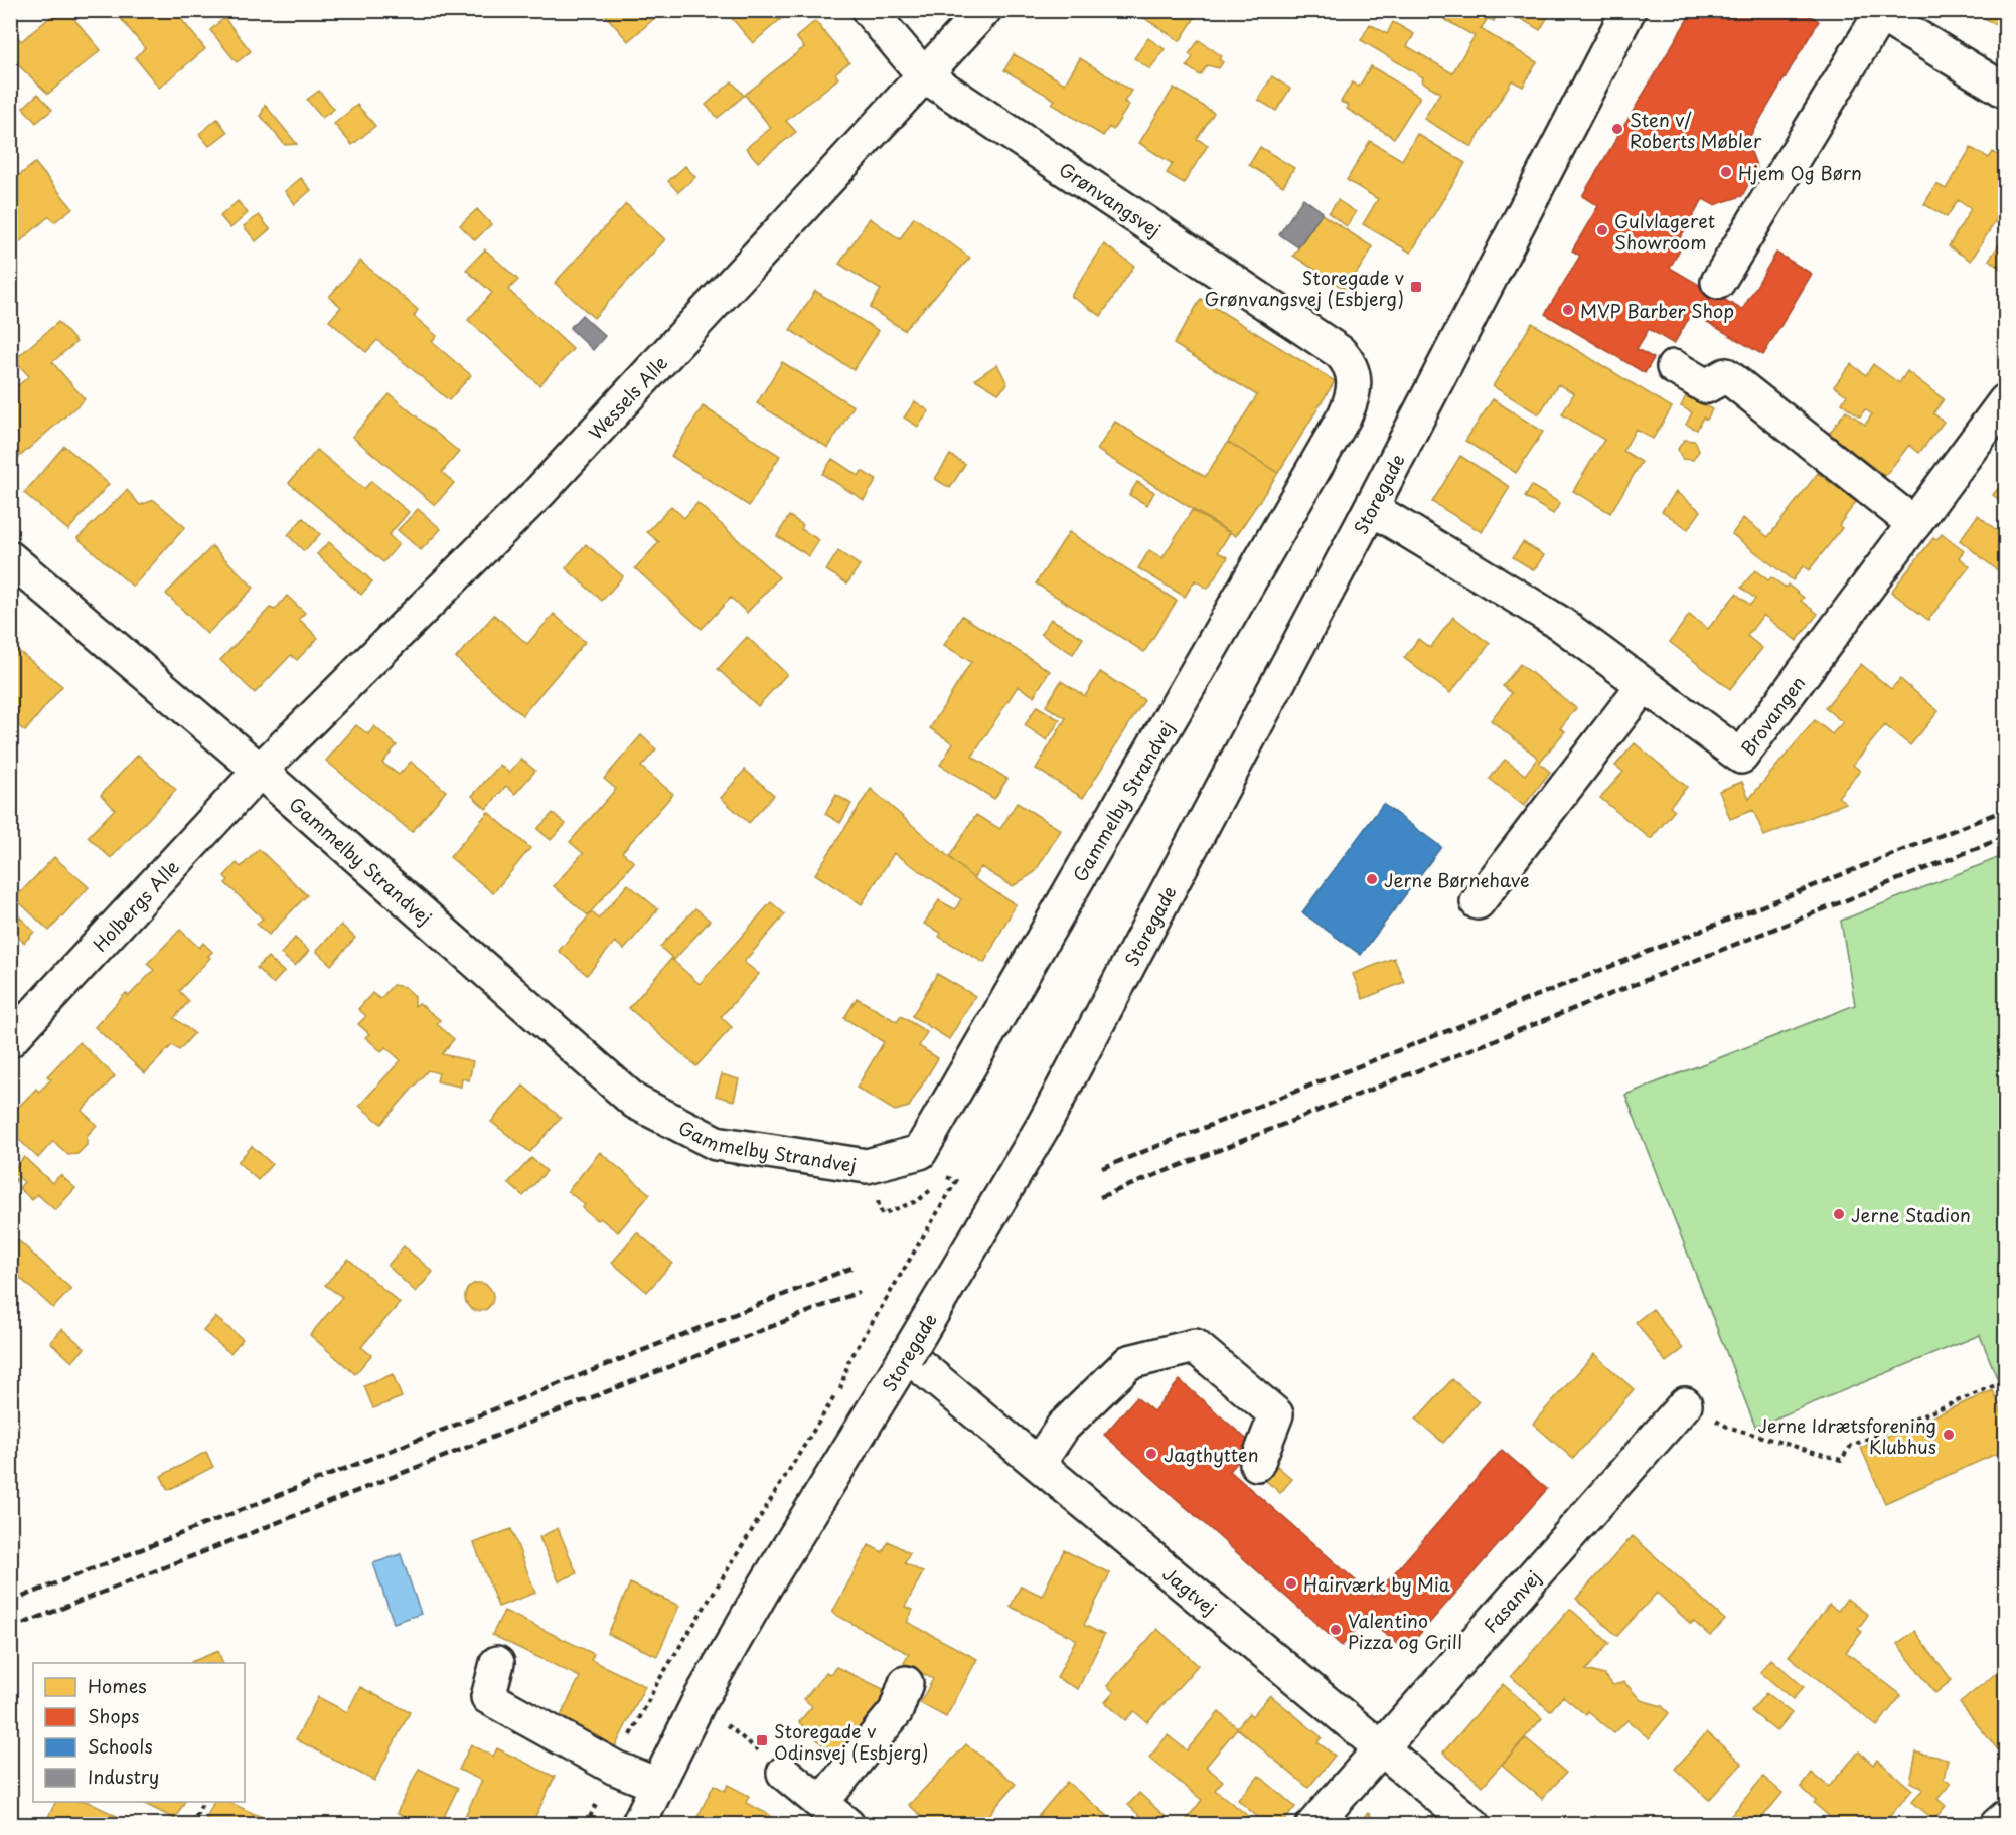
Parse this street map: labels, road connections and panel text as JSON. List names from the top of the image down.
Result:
{
  "streets": {
    "street": [
      "Grønvangsvej",
      "Wessels Alle",
      "Storegade",
      "Brovangen",
      "Gammelby Strandvej",
      "Holbergs Alle",
      "Jagtvej",
      "Fasanvej"
    ]
  },
  "crossings": [
    ["Grønvangsvej", "Wessels Alle"],
    ["Grønvangsvej", "Gammelby Strandvej"],
    ["Wessels Alle", "Gammelby Strandvej"],
    ["Wessels Alle", "Holbergs Alle"],
    ["Storegade", "Brovangen"],
    ["Storegade", "Jagtvej"],
    ["Gammelby Strandvej", "Holbergs Alle"],
    ["Jagtvej", "Fasanvej"]
  ],
  "places": {
    "other": [
      "Sten v/ Roberts Møbler",
      "Hjem Og Børn",
      "Gulvlageret Showroom",
      "MVP Barber Shop",
      "Jerne Børnehave",
      "Jerne Stadion",
      "Jerne Idrætsforening Klubhus",
      "Jagthytten",
      "Hairværk by Mia",
      "Valentino Pizza og Grill"
    ],
    "transit": ["Storegade v Grønvangsvej (Esbjerg)", "Storegade v Odinsvej (Esbjerg)"]
  },
  "legend": [
    "Homes",
    "Shops",
    "Schools",
    "Industry"
  ]
}
